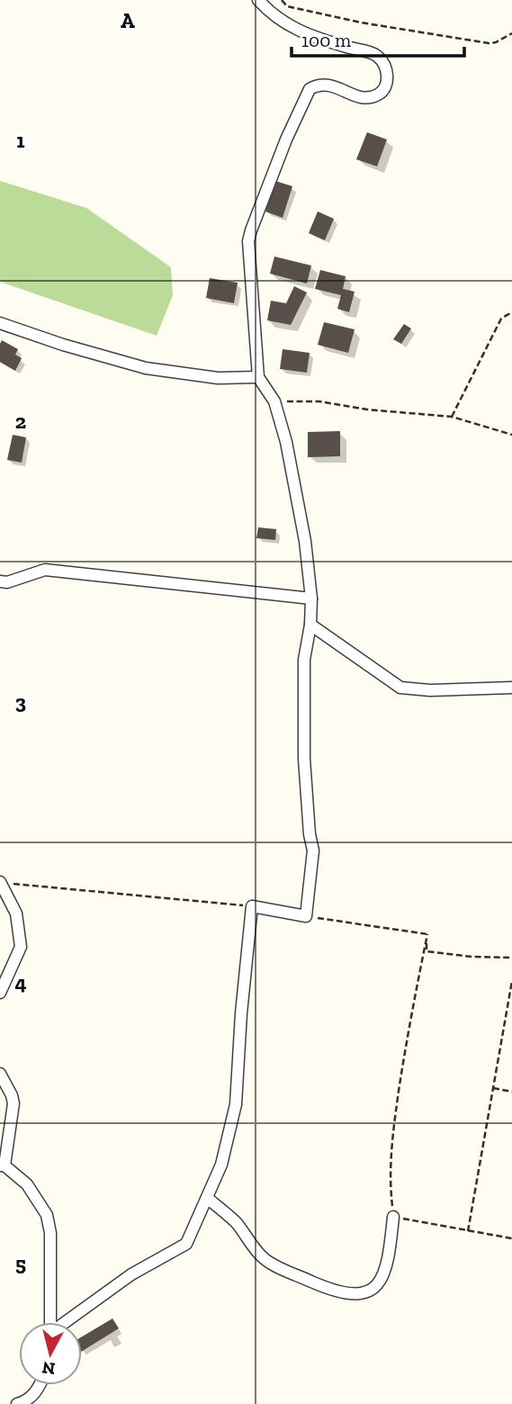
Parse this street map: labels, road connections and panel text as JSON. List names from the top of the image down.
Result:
{
  "scale_bar": "100 m",
  "north": "bottom",
  "grid": {
    "columns": ["A"],
    "rows": [
      "1",
      "2",
      "3",
      "4",
      "5"
    ]
  }
}
